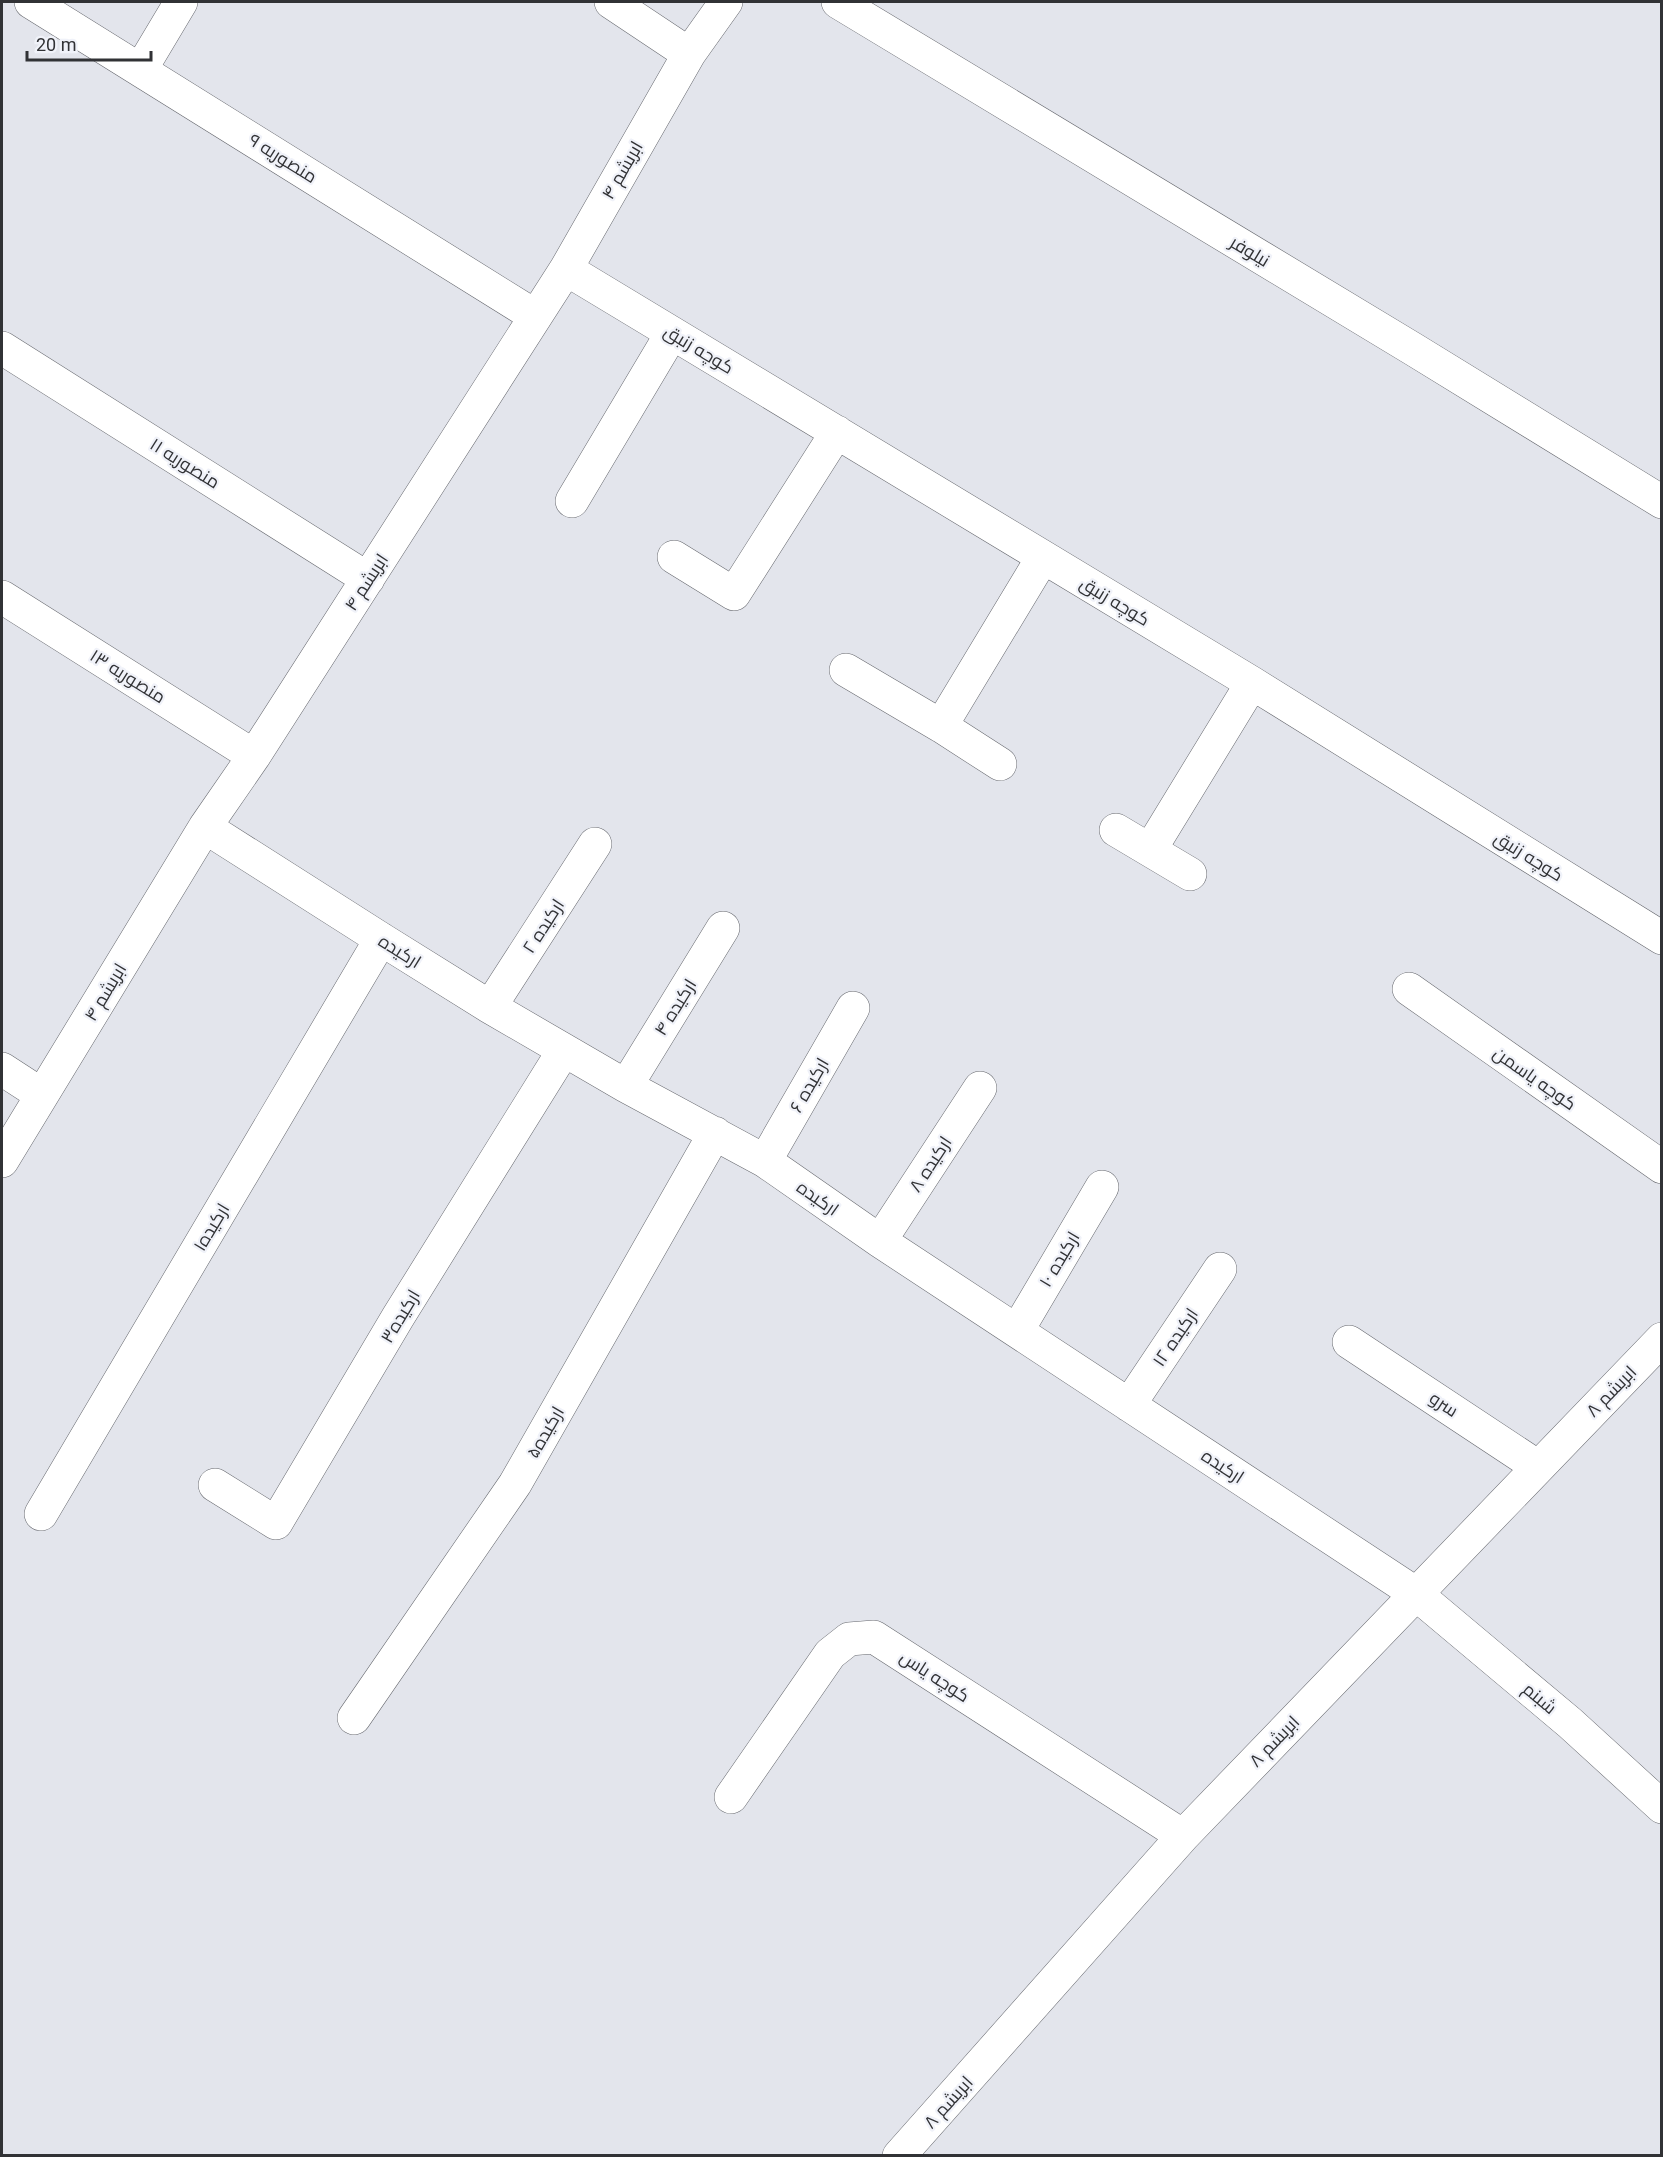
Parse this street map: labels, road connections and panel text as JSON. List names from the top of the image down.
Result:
{
  "streets": {
    "street": [
      "منصوریه ۹",
      "ابریشم ۴",
      "نيلوفر",
      "کوچه زنبق",
      "منصوریه ۱۱",
      "منصوریه ۱۳",
      "ارکیده ۲",
      "ارکیده",
      "ارکیده ۴",
      "کوچه یاسمن",
      "ارکیده ۶",
      "ارکیده ۸",
      "ارکیده۱",
      "ارکیده ۱۰",
      "ارکیده۳",
      "ارکیده ۱۲",
      "ابریشم ۸",
      "سرو",
      "ارکیده۵",
      "کوچه یاس",
      "شبنم"
    ]
  },
  "crossings": [
    ["منصوریه ۹", "ابریشم ۴"],
    ["ابریشم ۴", "کوچه زنبق"],
    ["ابریشم ۴", "منصوریه ۱۱"],
    ["ابریشم ۴", "منصوریه ۱۳"],
    ["ابریشم ۴", "ارکیده"],
    ["ارکیده ۲", "ارکیده"],
    ["ارکیده", "ارکیده ۴"],
    ["ارکیده", "ارکیده ۶"],
    ["ارکیده", "ارکیده ۸"],
    ["ارکیده", "ارکیده۱"],
    ["ارکیده", "ارکیده ۱۰"],
    ["ارکیده", "ارکیده۳"],
    ["ارکیده", "ارکیده ۱۲"],
    ["ارکیده", "ابریشم ۸"],
    ["ارکیده", "ارکیده۵"],
    ["ارکیده", "شبنم"],
    ["ابریشم ۸", "سرو"],
    ["ابریشم ۸", "کوچه یاس"],
    ["ابریشم ۸", "شبنم"]
  ],
  "scale_bar": "20 m"
}
